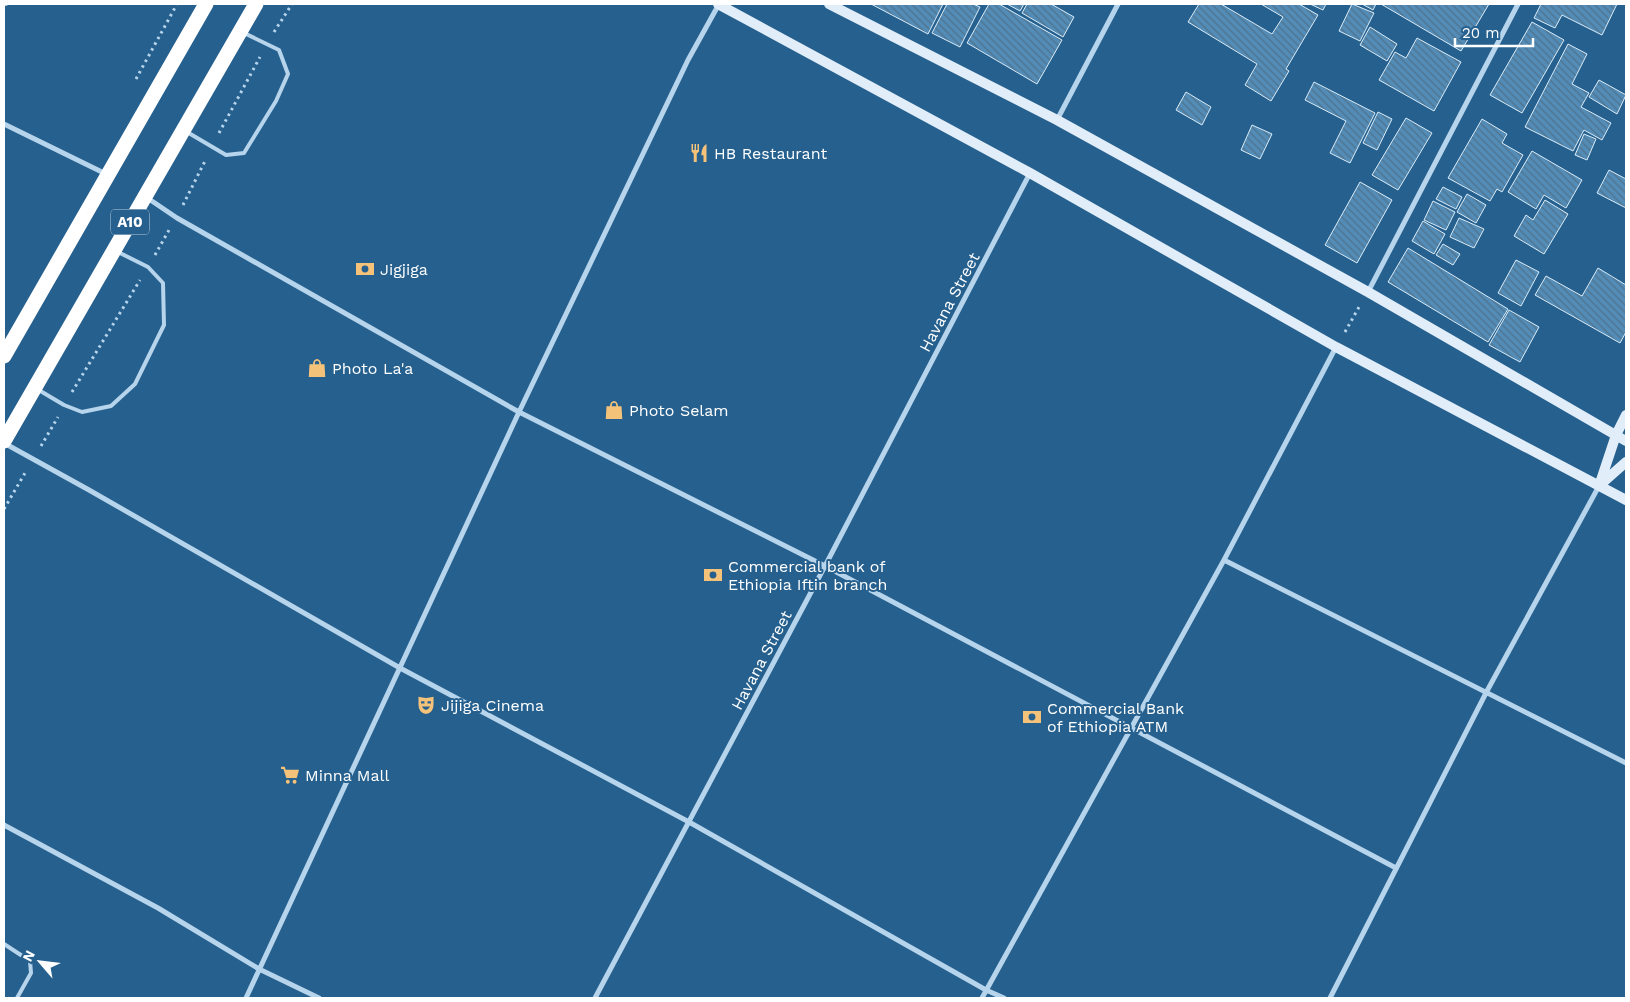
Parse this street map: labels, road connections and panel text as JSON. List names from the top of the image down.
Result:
{
  "streets": {
    "highway": ["A10"],
    "street": ["Havana Street"]
  },
  "places": {
    "restaurant": ["HB Restaurant"],
    "bank": ["Jigjiga", "Commercial bank of Ethiopia Iftin branch", "Commercial Bank of Ethiopia ATM"],
    "shop": ["Photo La'a", "Photo Selam"],
    "theatre": ["Jijiga Cinema"],
    "supermarket": ["Minna Mall"]
  },
  "scale_bar": "20 m",
  "north": "top left"
}
